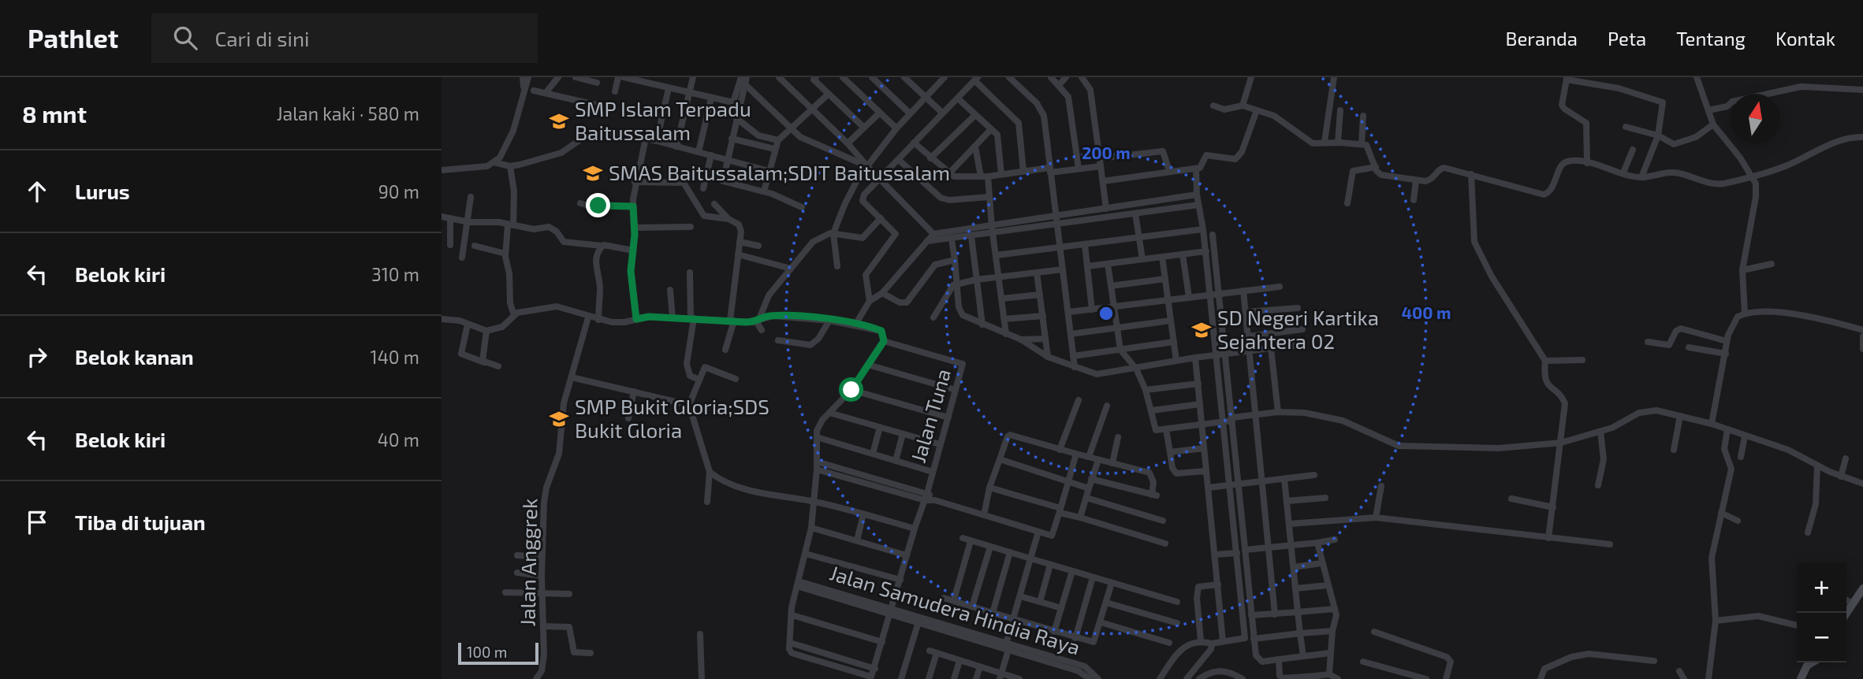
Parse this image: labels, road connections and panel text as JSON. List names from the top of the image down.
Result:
{
  "streets": {
    "street": ["Jalan Tuna", "Jalan Anggrek", "Jalan Samudera Hindia Raya"]
  },
  "crossings": [
    ["Jalan Tuna", "Jalan Samudera Hindia Raya"]
  ],
  "places": {
    "school or university": [
      "SMP Islam Terpadu Baitussalam",
      "SMAS Baitussalam;SDIT Baitussalam",
      "SD Negeri Kartika Sejahtera 02",
      "SMP Bukit Gloria;SDS Bukit Gloria"
    ]
  },
  "scale_bar": "100 m",
  "north": "top",
  "page": {
    "header": "Pathlet",
    "search": "Cari di sini",
    "nav": [
      "Beranda",
      "Peta",
      "Tentang",
      "Kontak"
    ],
    "heading": ["8 mnt", "Jalan kaki · 580 m"],
    "list": [
      ["Lurus", "90 m"],
      ["Belok kiri", "310 m"],
      ["Belok kanan", "140 m"],
      ["Belok kiri", "40 m"],
      "Tiba di tujuan"
    ],
    "map_buttons": ["+", "−"],
    "scale": "100 m"
  },
  "rings": ["200 m", "400 m"]
}
